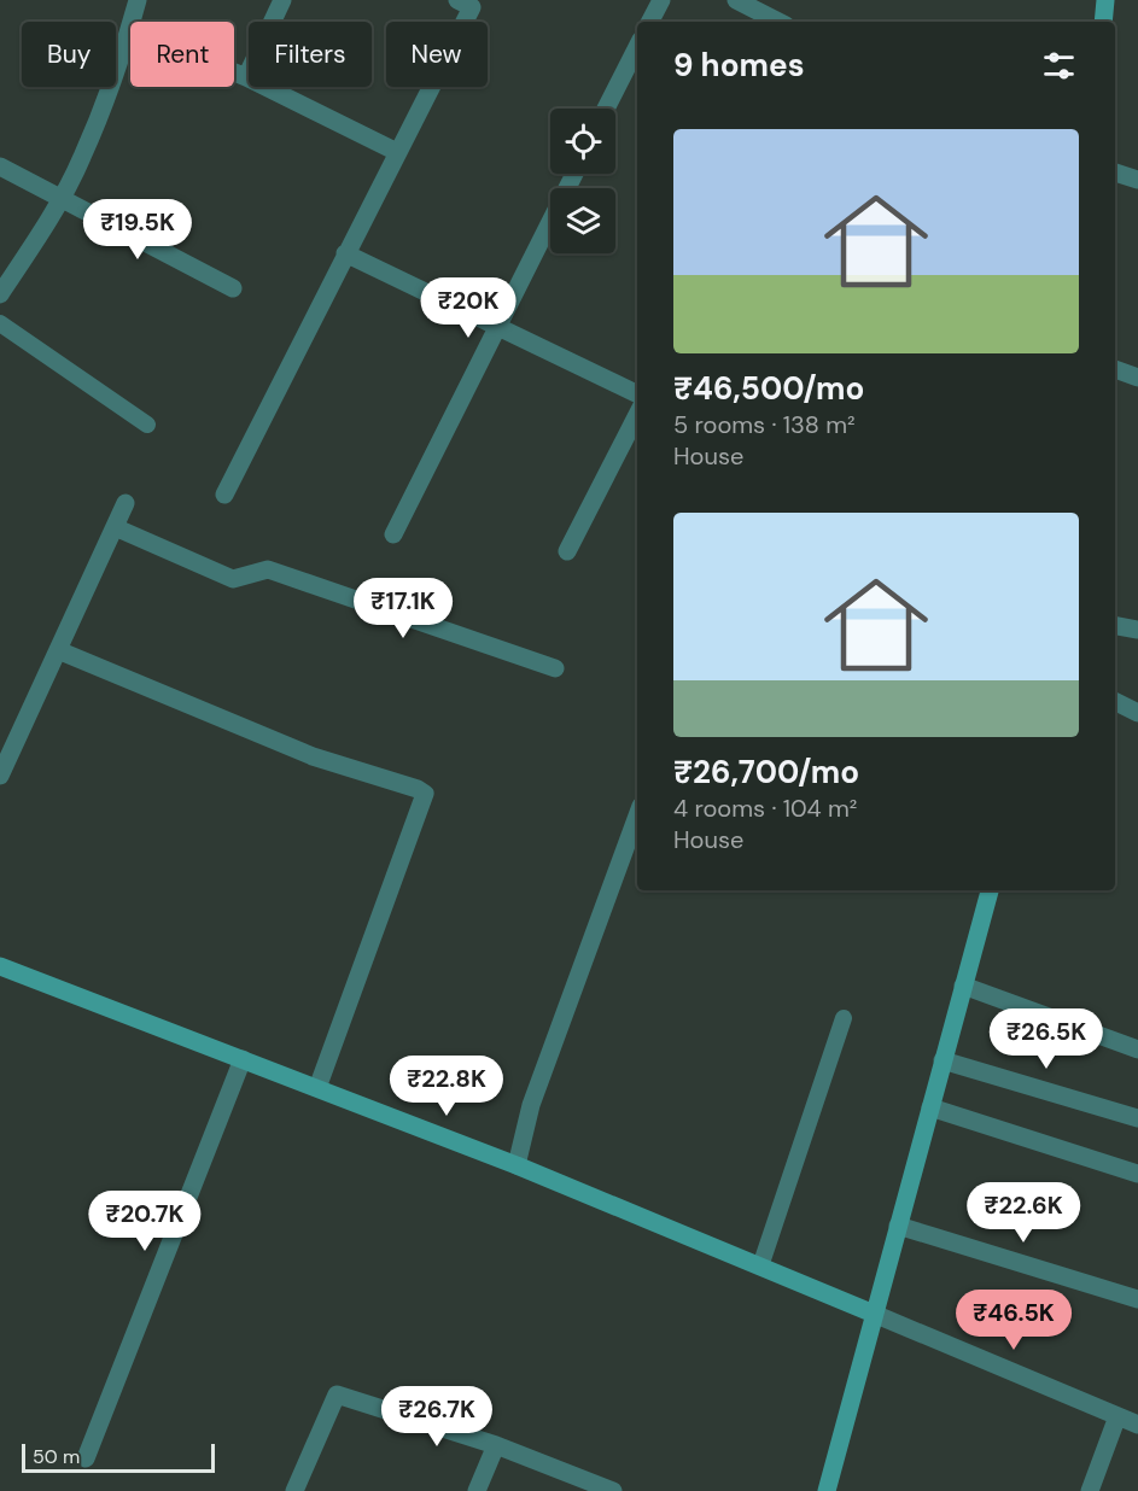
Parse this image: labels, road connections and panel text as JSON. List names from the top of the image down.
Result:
{
  "scale_bar": "50 m",
  "page": {
    "chip": [
      "Buy",
      "Rent",
      "Filters",
      "New"
    ],
    "heading": "9 homes",
    "list": [
      {
        "name": "₹46,500/mo",
        "note": "5 rooms · 138 m² · House"
      },
      {
        "name": "₹26,700/mo",
        "note": "4 rooms · 104 m² · House"
      }
    ],
    "price": [
      "₹19.5K",
      "₹20K",
      "₹17.1K",
      "₹26.5K",
      "₹22.8K",
      "₹22.6K",
      "₹20.7K",
      "₹46.5K",
      "₹26.7K"
    ],
    "scale": "50 m"
  }
}
